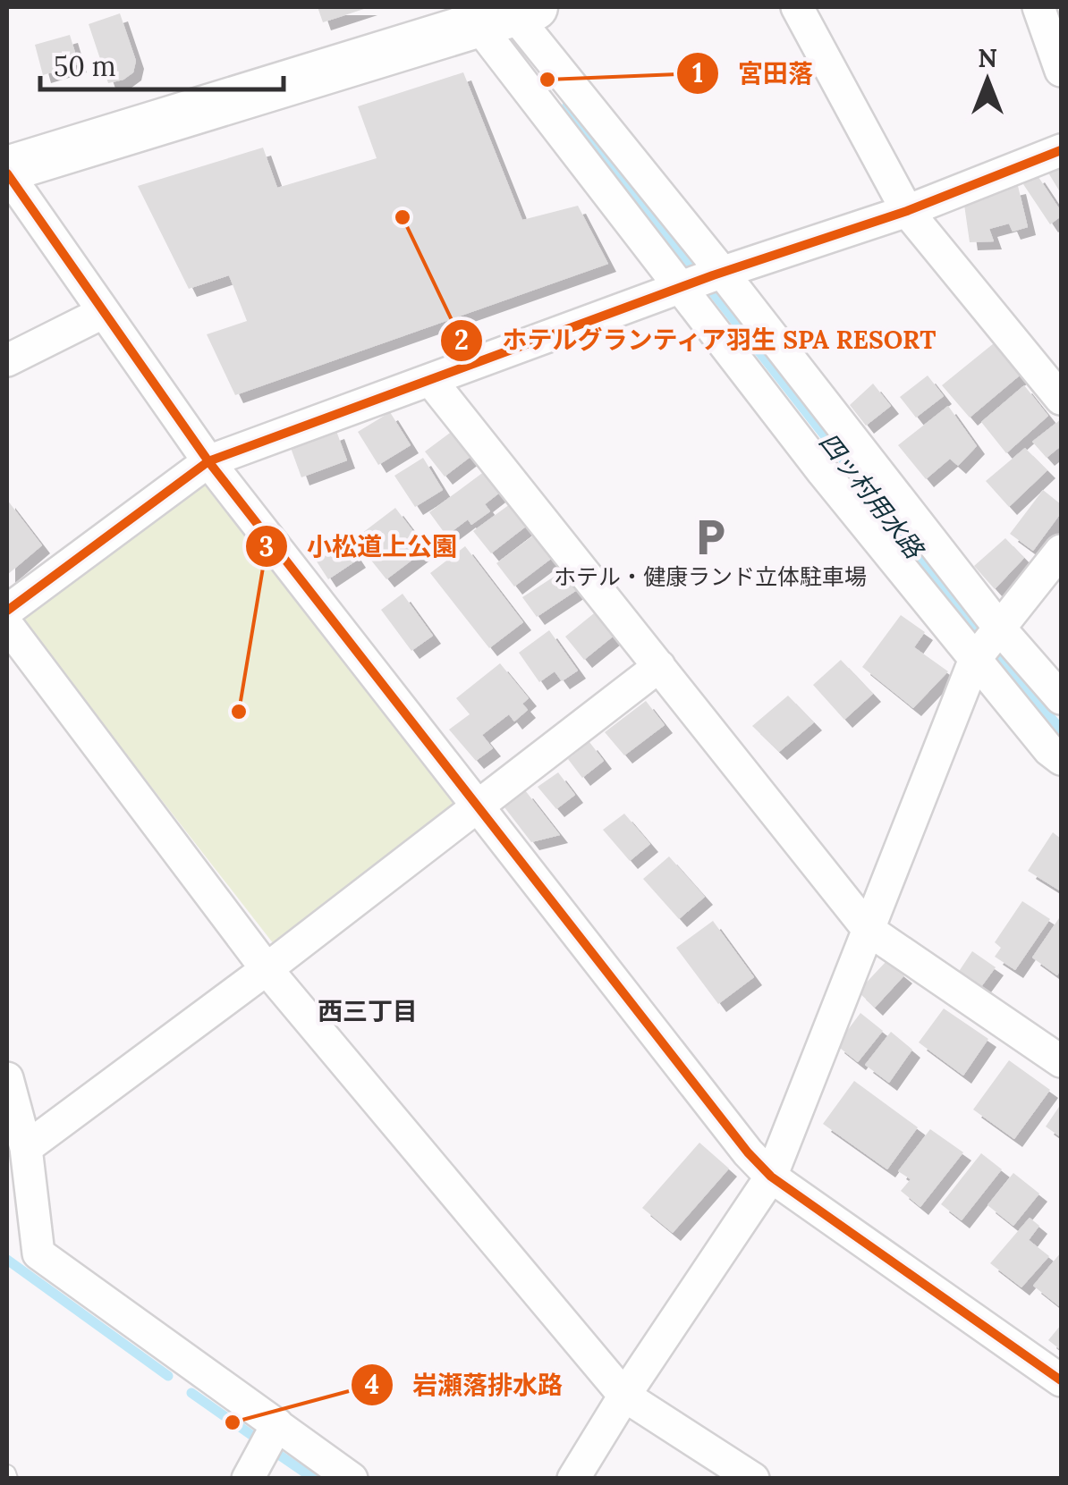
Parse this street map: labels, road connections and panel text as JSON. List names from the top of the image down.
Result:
{
  "districts": ["西三丁目"],
  "water": ["四ッ村用水路"],
  "places": {
    "other": [
      "宮田落",
      "ホテルグランティア羽生 SPA RESORT",
      "小松道上公園",
      "岩瀬落排水路"
    ],
    "parking": ["ホテル・健康ランド立体駐車場"]
  },
  "scale_bar": "50 m",
  "north": "top"
}
